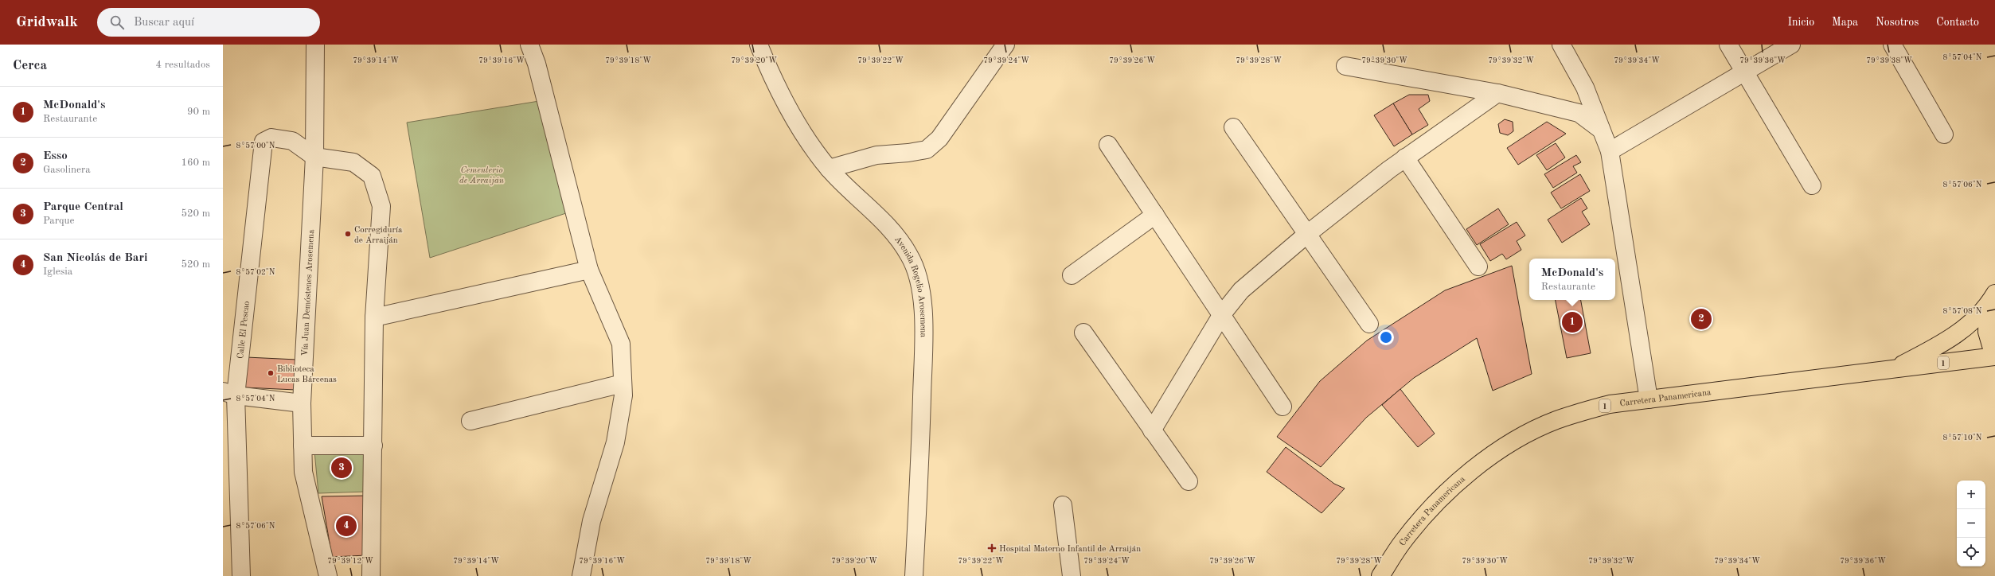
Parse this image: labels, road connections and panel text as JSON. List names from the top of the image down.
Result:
{
  "streets": {
    "highway": ["1", "Carretera Panamericana"],
    "street": ["Avenida Rogelio Arosemena", "Vía Juan Demóstenes Arosemena", "Calle El Pescao"]
  },
  "crossings": [
    ["Vía Juan Demóstenes Arosemena", "Calle El Pescao"]
  ],
  "parks": ["Cementerio de Arraiján"],
  "places": {
    "other": ["Corregiduría de Arraiján", "Biblioteca Lucas Bárcenas"],
    "health": ["Hospital Materno Infantil de Arraiján"]
  },
  "page": {
    "header": "Gridwalk",
    "search": "Buscar aquí",
    "nav": [
      "Inicio",
      "Mapa",
      "Nosotros",
      "Contacto"
    ],
    "heading": ["Cerca", "4 resultados"],
    "list": [
      {
        "mark": "1",
        "name": "McDonald's",
        "note": "Restaurante",
        "value": "90 m"
      },
      {
        "mark": "2",
        "name": "Esso",
        "note": "Gasolinera",
        "value": "160 m"
      },
      {
        "mark": "3",
        "name": "Parque Central",
        "note": "Parque",
        "value": "520 m"
      },
      {
        "mark": "4",
        "name": "San Nicolás de Bari",
        "note": "Iglesia",
        "value": "520 m"
      }
    ],
    "popup": ["McDonald's", "Restaurante"],
    "pins": [
      "2",
      "1",
      "3",
      "4"
    ],
    "map_buttons": ["+", "−"]
  },
  "coordinates": [
    "8°57'04\"N",
    "79°39'14\"W",
    "79°39'16\"W",
    "79°39'18\"W",
    "79°39'20\"W",
    "79°39'22\"W",
    "79°39'24\"W",
    "79°39'26\"W",
    "79°39'28\"W",
    "79°39'30\"W",
    "79°39'32\"W",
    "79°39'38\"W",
    "79°39'34\"W",
    "79°39'36\"W",
    "8°57'00\"N",
    "8°57'06\"N",
    "8°57'02\"N",
    "8°57'08\"N",
    "8°57'10\"N",
    "79°39'12\"W"
  ]
}
